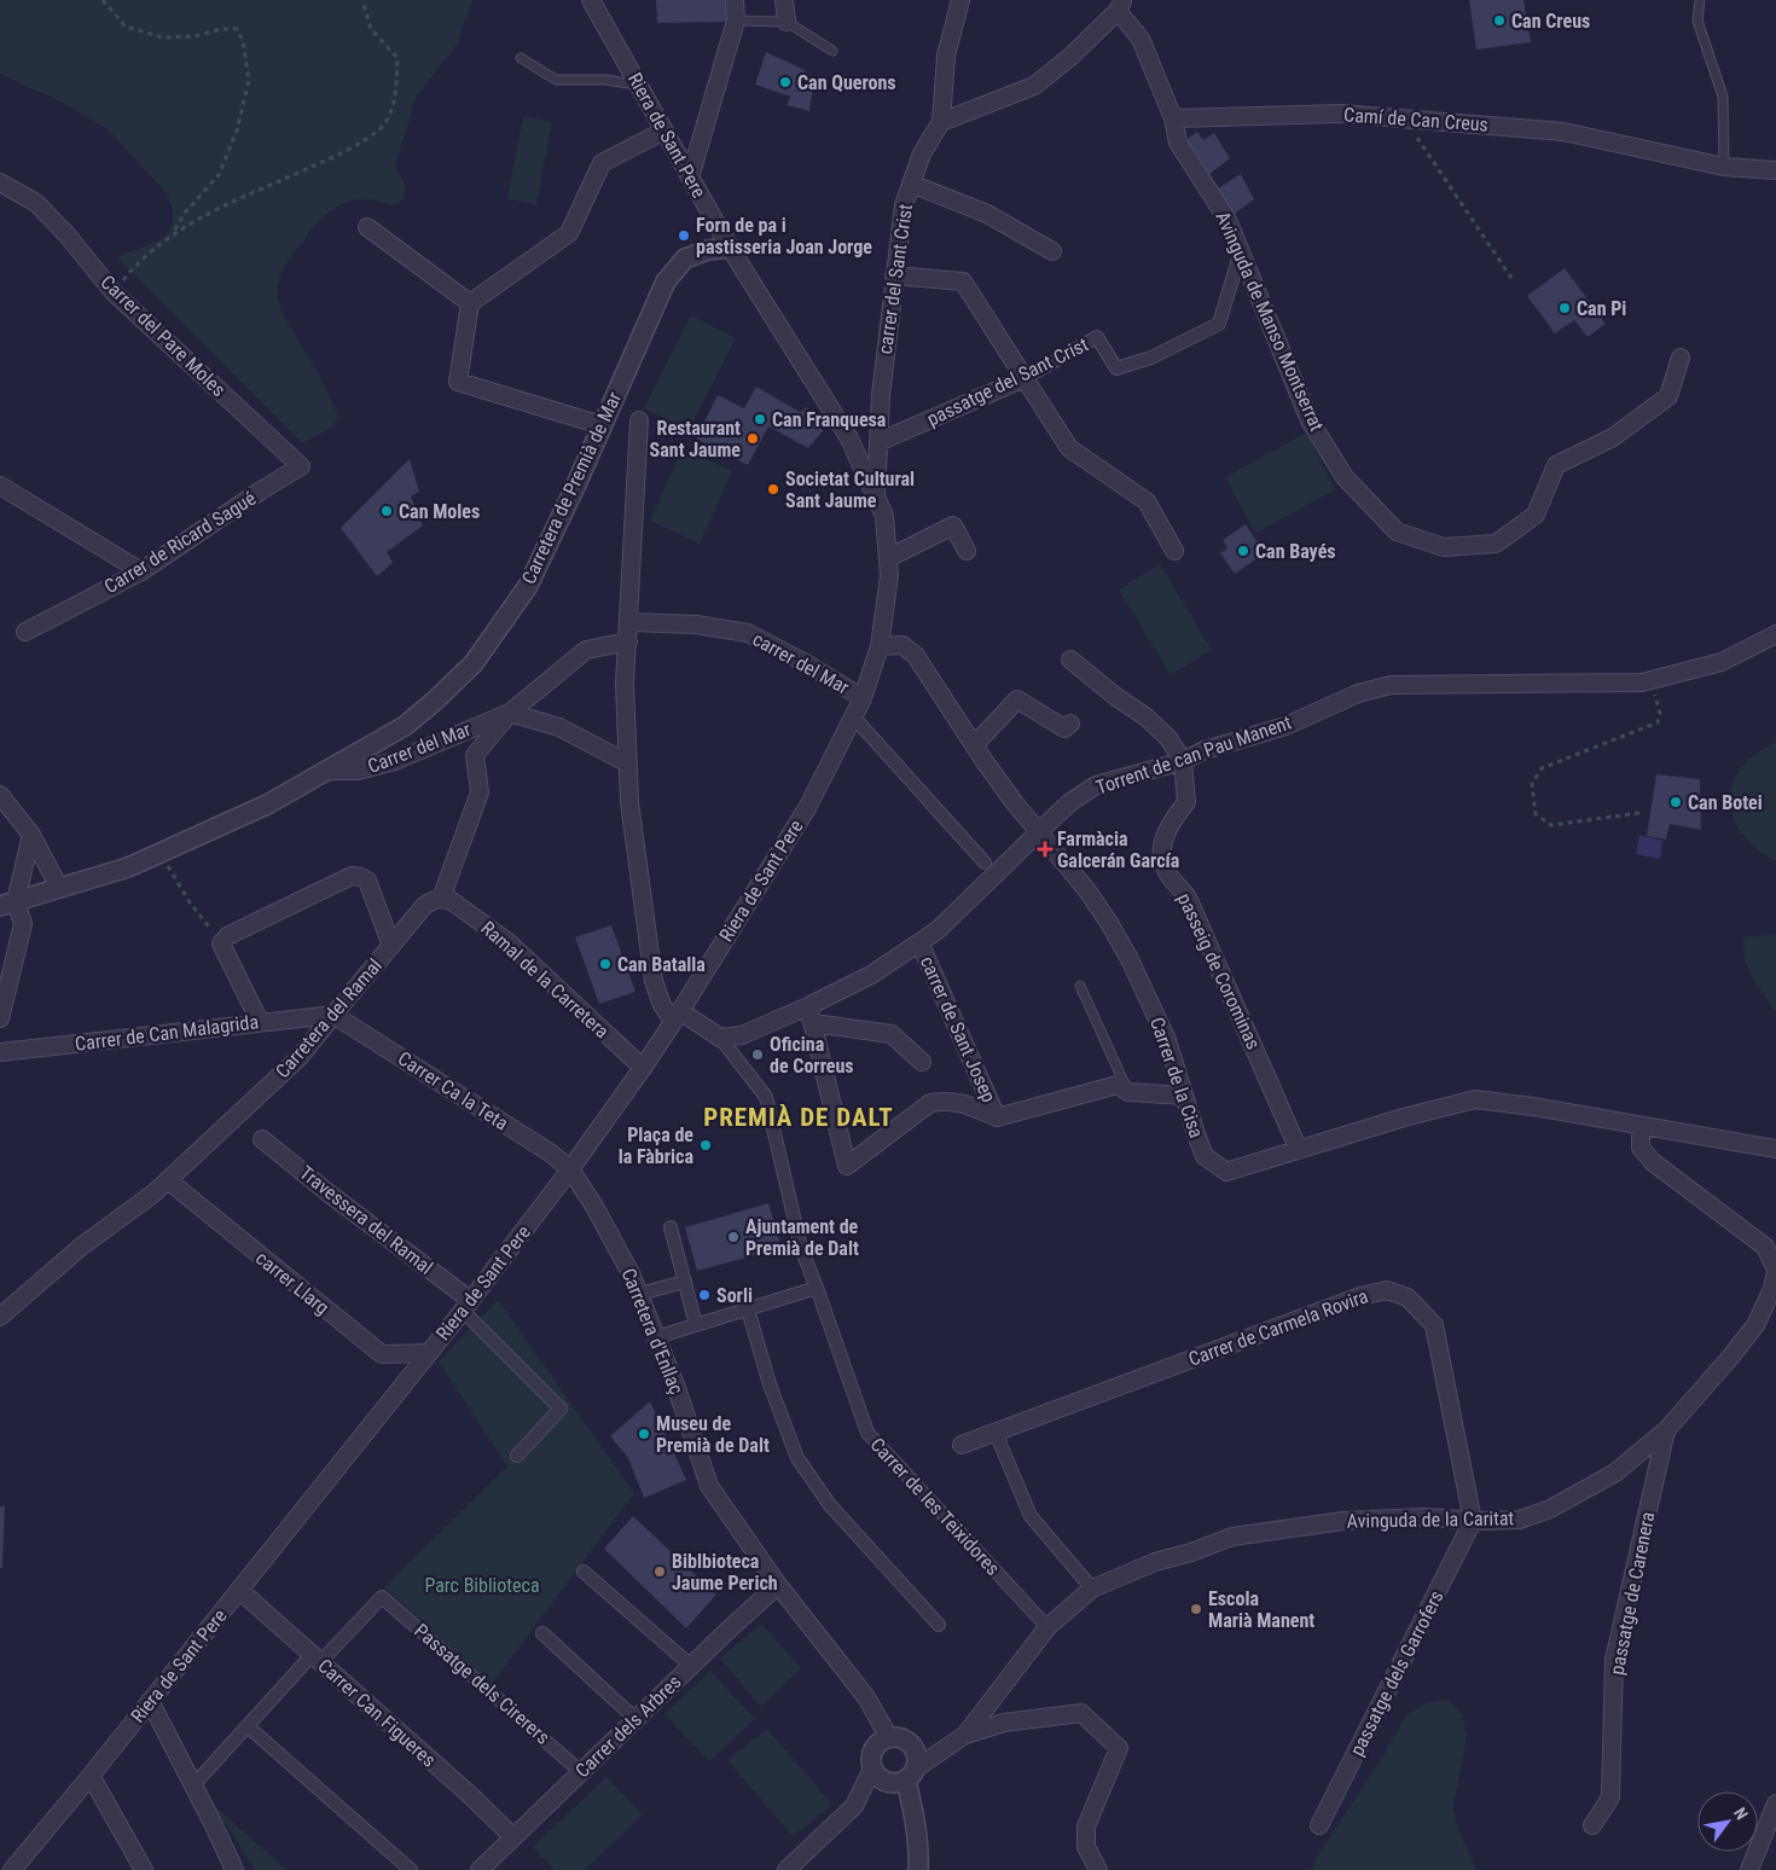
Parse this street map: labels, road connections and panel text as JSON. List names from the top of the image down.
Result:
{
  "streets": {
    "street": [
      "Camí de Can Creus",
      "Riera de Sant Pere",
      "carrer del Sant Crist",
      "Avinguda de Manso Montserrat",
      "Carrer del Pare Moles",
      "passatge del Sant Crist",
      "Carretera de Premià de Mar",
      "Carrer de Ricard Sagué",
      "carrer del Mar",
      "Carrer del Mar",
      "Torrent de can Pau Manent",
      "passeig de Corominas",
      "Ramal de la Carretera",
      "Carretera del Ramal",
      "carrer de Sant Josep",
      "Carrer de Can Malagrida",
      "Carrer de la Cisa",
      "Carrer Ca la Teta",
      "Travessera del Ramal",
      "carrer Llarg",
      "Carrer de Carmela Rovira",
      "Carretera d'Enllaç",
      "Carrer de les Teixidores",
      "Avinguda de la Caritat",
      "passatge de Carenera",
      "passatge dels Garrofers",
      "Passatge dels Cirerers",
      "Carrer Can Figueres",
      "Carrer dels Arbres"
    ]
  },
  "crossings": [
    ["Camí de Can Creus", "Avinguda de Manso Montserrat"],
    ["Riera de Sant Pere", "carrer del Sant Crist"],
    ["Riera de Sant Pere", "Carretera de Premià de Mar"],
    ["Riera de Sant Pere", "carrer del Mar"],
    ["Riera de Sant Pere", "Ramal de la Carretera"],
    ["Riera de Sant Pere", "Carrer de la Cisa"],
    ["Riera de Sant Pere", "Carrer Ca la Teta"],
    ["Riera de Sant Pere", "Travessera del Ramal"],
    ["Riera de Sant Pere", "carrer Llarg"],
    ["Riera de Sant Pere", "Carretera d'Enllaç"],
    ["Riera de Sant Pere", "Carrer Can Figueres"],
    ["carrer del Sant Crist", "passatge del Sant Crist"],
    ["Avinguda de Manso Montserrat", "passatge del Sant Crist"],
    ["Carrer del Pare Moles", "Carrer de Ricard Sagué"],
    ["Carretera de Premià de Mar", "Carrer del Mar"],
    ["Torrent de can Pau Manent", "passeig de Corominas"],
    ["Torrent de can Pau Manent", "carrer de Sant Josep"],
    ["Torrent de can Pau Manent", "Carrer de la Cisa"],
    ["Torrent de can Pau Manent", "Carrer de les Teixidores"],
    ["passeig de Corominas", "Carrer de la Cisa"],
    ["Ramal de la Carretera", "Carretera del Ramal"],
    ["Carretera del Ramal", "Carrer de Can Malagrida"],
    ["Carretera del Ramal", "Carrer Ca la Teta"],
    ["Carretera del Ramal", "carrer Llarg"],
    ["carrer de Sant Josep", "Carrer de la Cisa"],
    ["Carrer de Can Malagrida", "Carrer Ca la Teta"],
    ["Carrer de la Cisa", "Avinguda de la Caritat"],
    ["Carrer Ca la Teta", "Carretera d'Enllaç"],
    ["Carrer de Carmela Rovira", "Avinguda de la Caritat"],
    ["Carrer de Carmela Rovira", "passatge dels Garrofers"],
    ["Carretera d'Enllaç", "Avinguda de la Caritat"],
    ["Carretera d'Enllaç", "Carrer dels Arbres"],
    ["Carrer de les Teixidores", "Avinguda de la Caritat"],
    ["Avinguda de la Caritat", "passatge de Carenera"],
    ["Avinguda de la Caritat", "passatge dels Garrofers"],
    ["Passatge dels Cirerers", "Carrer Can Figueres"],
    ["Passatge dels Cirerers", "Carrer dels Arbres"],
    ["Carrer Can Figueres", "Carrer dels Arbres"]
  ],
  "districts": ["PREMIÀ DE DALT"],
  "parks": ["Parc Biblioteca"],
  "places": {
    "other": [
      "Can Creus",
      "Can Querons",
      "Forn de pa i pastisseria Joan Jorge",
      "Can Pi",
      "Can Franquesa",
      "Restaurant Sant Jaume",
      "Societat Cultural Sant Jaume",
      "Can Moles",
      "Can Bayés",
      "Can Botei",
      "Can Batalla",
      "Oficina de Correus",
      "Plaça de la Fàbrica",
      "Ajuntament de Premià de Dalt",
      "Sorli",
      "Museu de Premià de Dalt",
      "Biblbioteca Jaume Perich",
      "Escola Marià Manent"
    ],
    "health": ["Farmàcia Galcerán García"]
  },
  "north": "top right"
}
